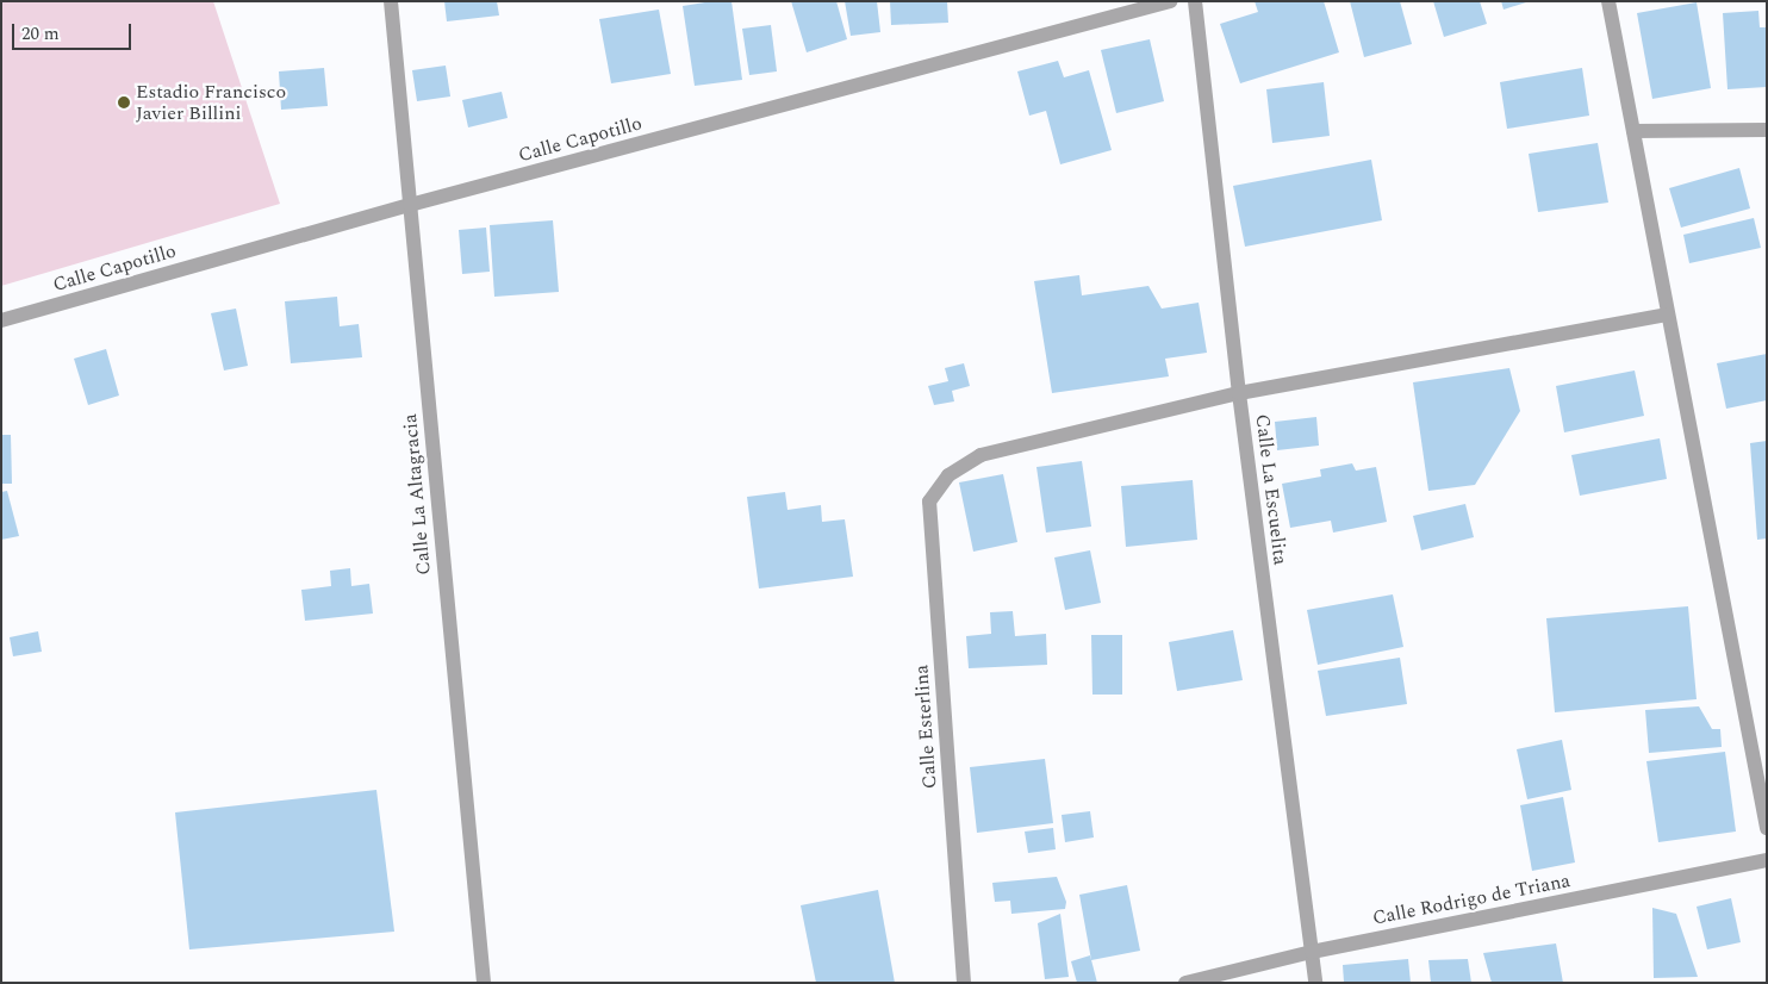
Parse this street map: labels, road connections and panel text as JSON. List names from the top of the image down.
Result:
{
  "streets": {
    "street": [
      "Calle Capotillo",
      "Calle La Escuelita",
      "Calle La Altagracia",
      "Calle Esterlina",
      "Calle Rodrigo de Triana"
    ]
  },
  "crossings": [
    ["Calle Capotillo", "Calle La Altagracia"],
    ["Calle La Escuelita", "Calle Esterlina"],
    ["Calle La Escuelita", "Calle Rodrigo de Triana"]
  ],
  "places": ["Estadio Francisco Javier Billini"],
  "scale_bar": "20 m"
}
